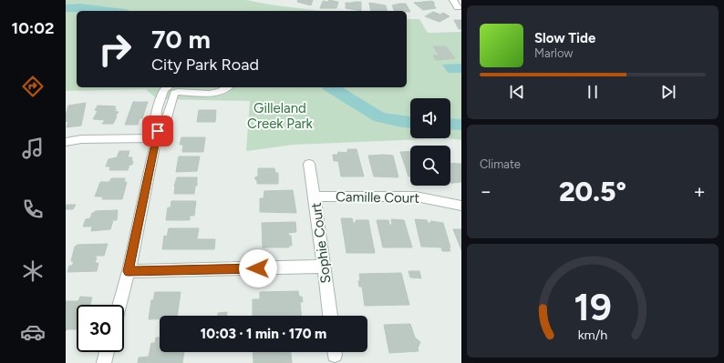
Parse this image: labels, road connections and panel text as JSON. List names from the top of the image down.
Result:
{
  "streets": {
    "street": ["Camille Court", "Sophie Court"]
  },
  "crossings": [
    ["Camille Court", "Sophie Court"]
  ],
  "parks": ["Gilleland Creek Park"],
  "page": {
    "tabs": "10:02",
    "turn": ["70 m", "City Park Road"],
    "song": ["Slow Tide", "Marlow"],
    "tile": "Climate",
    "heat": ["−", "20.5°", "+"],
    "limit": "30",
    "trip": "10:03 · 1 min · 170 m",
    "gauge": ["19", "km/h"]
  }
}
